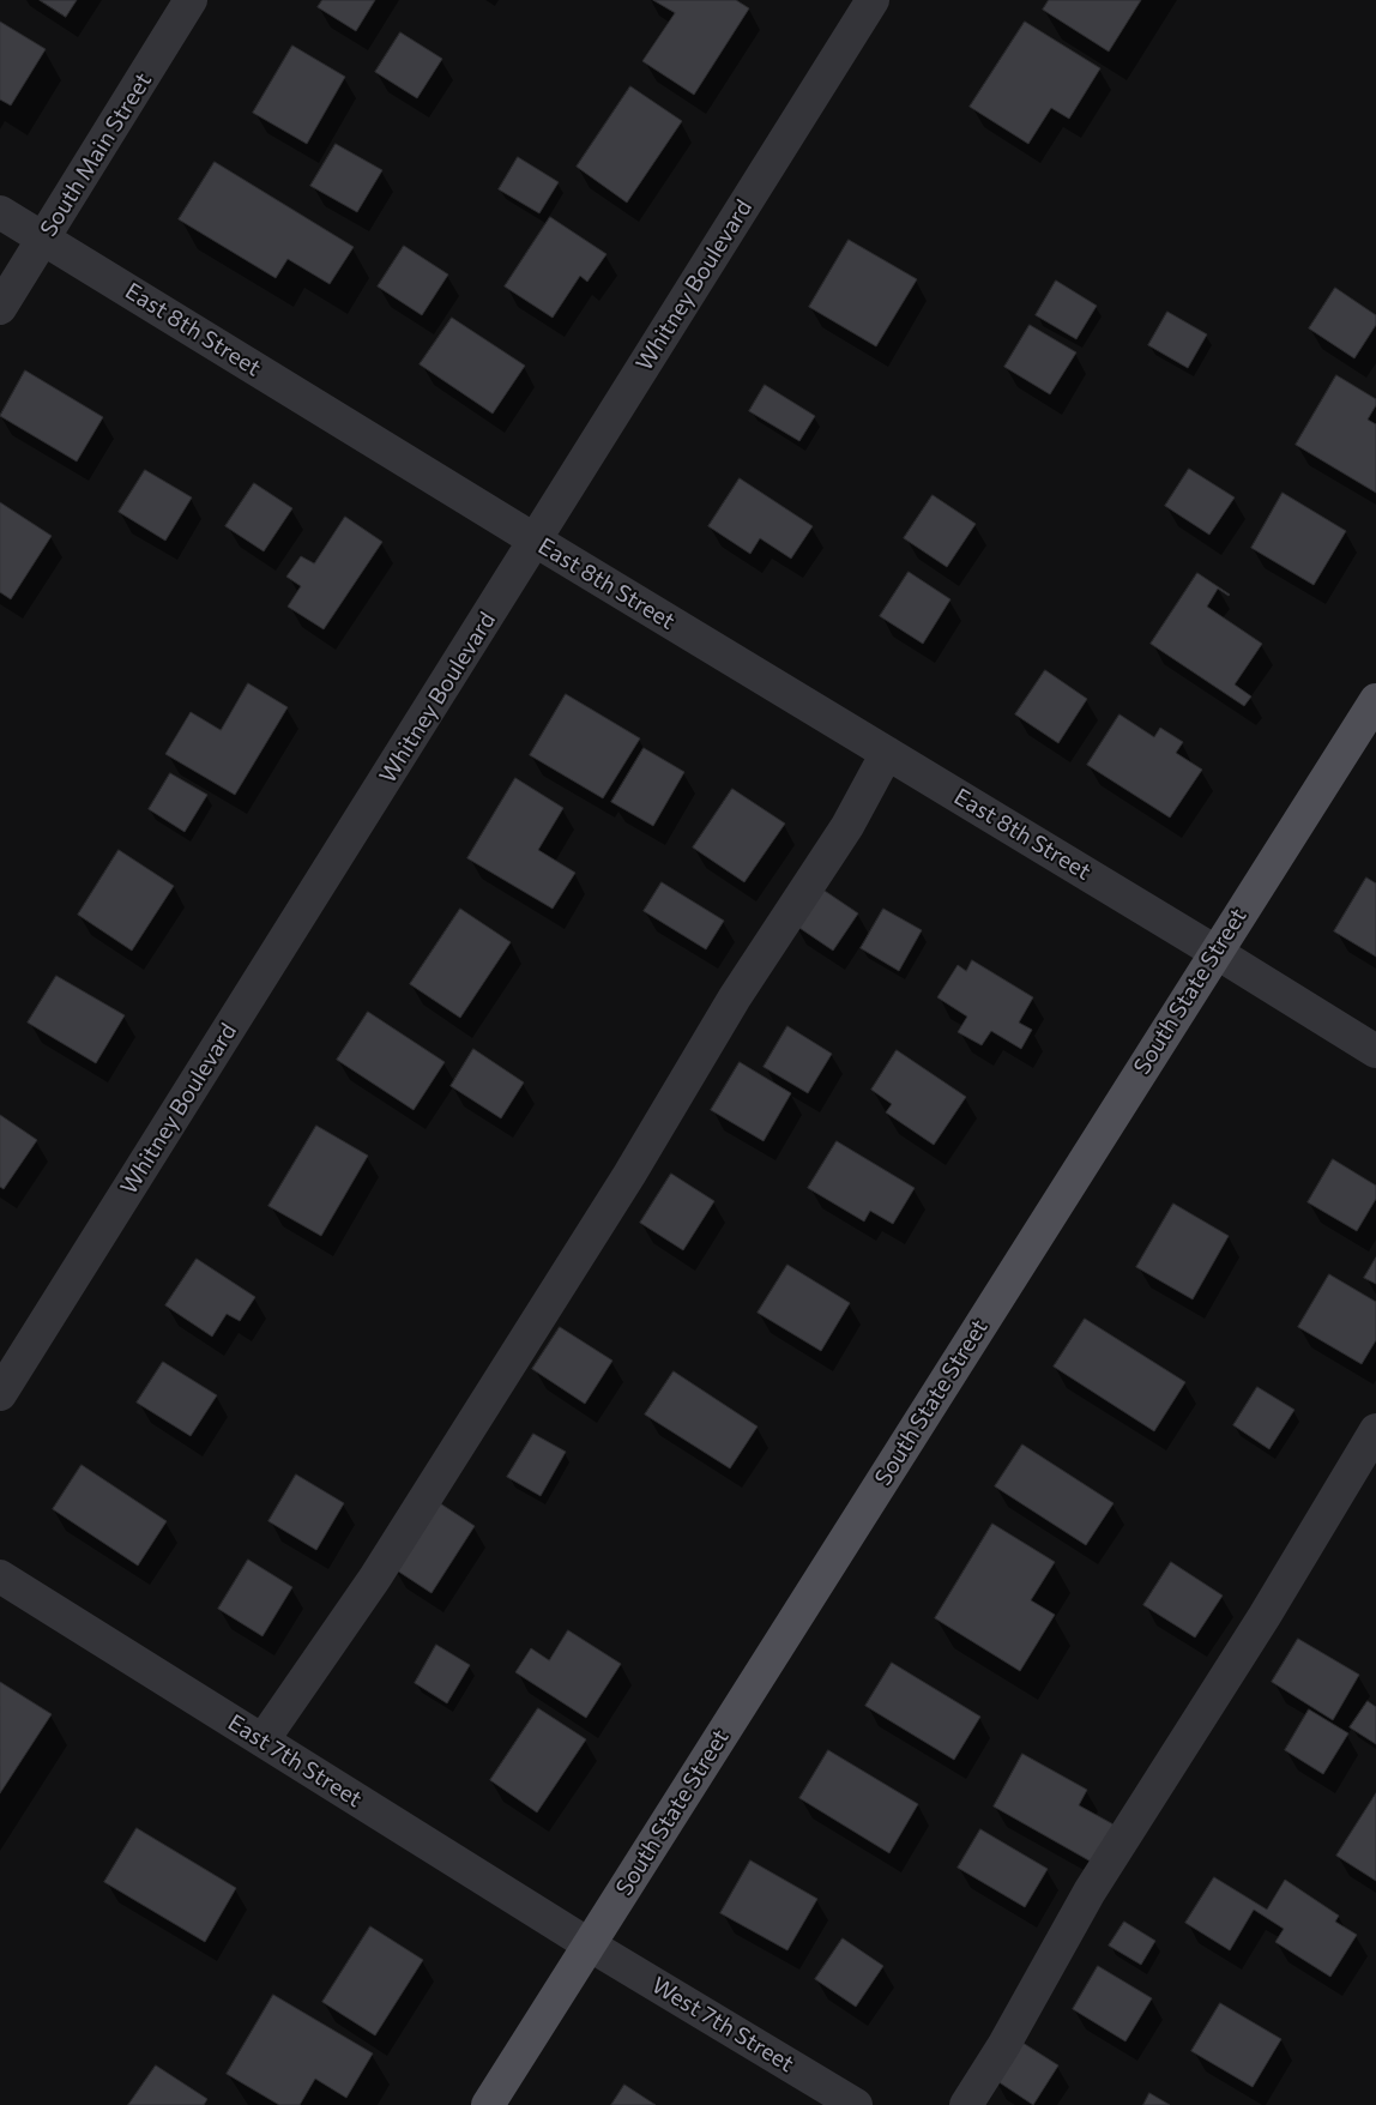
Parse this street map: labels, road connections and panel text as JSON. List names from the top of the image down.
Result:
{
  "streets": {
    "main road": ["South State Street"],
    "street": [
      "South Main Street",
      "Whitney Boulevard",
      "East 8th Street",
      "East 7th Street",
      "West 7th Street"
    ]
  },
  "crossings": [
    ["South Main Street", "East 8th Street"],
    ["Whitney Boulevard", "East 8th Street"],
    ["East 8th Street", "South State Street"],
    ["South State Street", "East 7th Street"],
    ["South State Street", "West 7th Street"],
    ["East 7th Street", "West 7th Street"]
  ]
}
